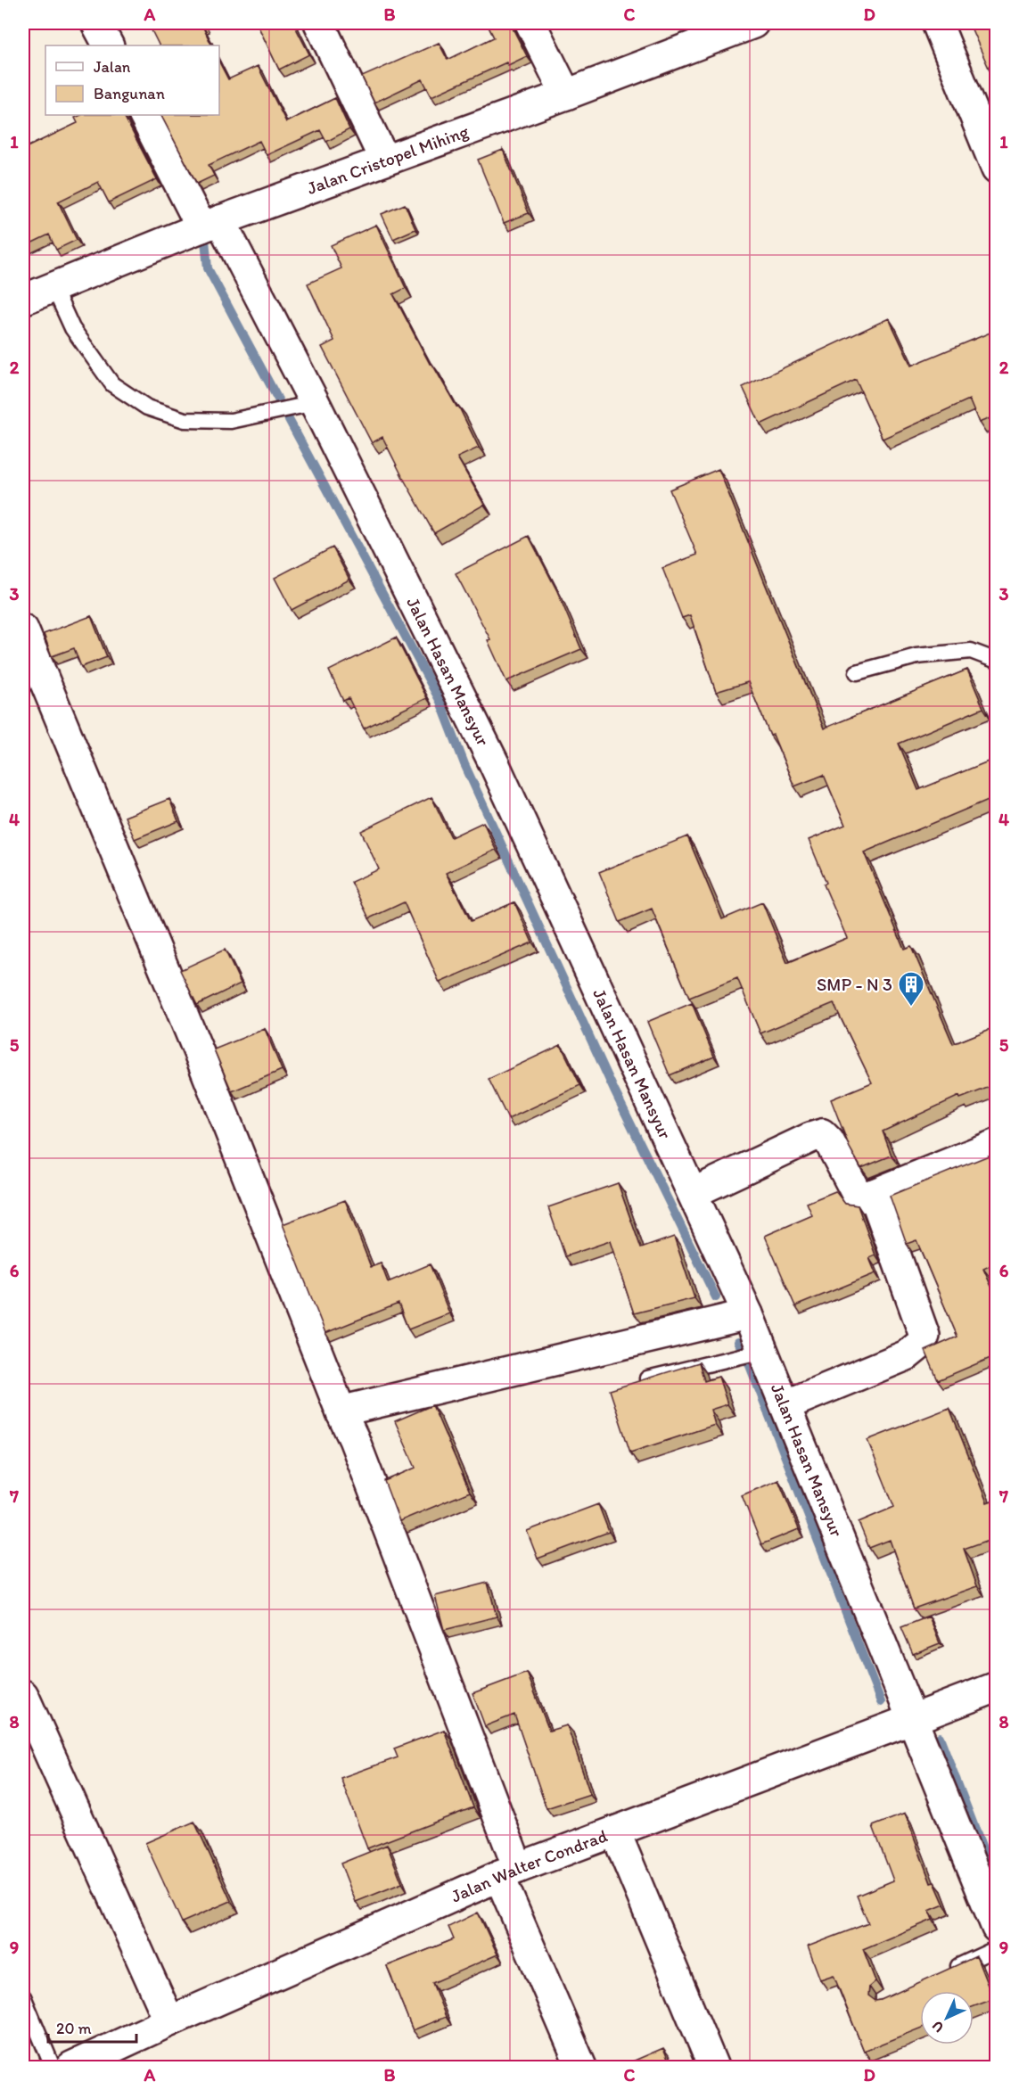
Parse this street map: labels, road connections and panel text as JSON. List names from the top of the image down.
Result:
{
  "streets": {
    "street": ["Jalan Cristopel Mihing", "Jalan Hasan Mansyur", "Jalan Walter Condrad"]
  },
  "crossings": [
    ["Jalan Cristopel Mihing", "Jalan Hasan Mansyur"],
    ["Jalan Hasan Mansyur", "Jalan Walter Condrad"]
  ],
  "places": {
    "building": ["SMP - N 3"]
  },
  "legend": ["Jalan", "Bangunan"],
  "scale_bar": "20 m",
  "north": "bottom left",
  "grid": {
    "columns": [
      "A",
      "B",
      "C",
      "D"
    ],
    "rows": [
      "1",
      "2",
      "3",
      "4",
      "5",
      "6",
      "7",
      "8",
      "9"
    ]
  }
}
